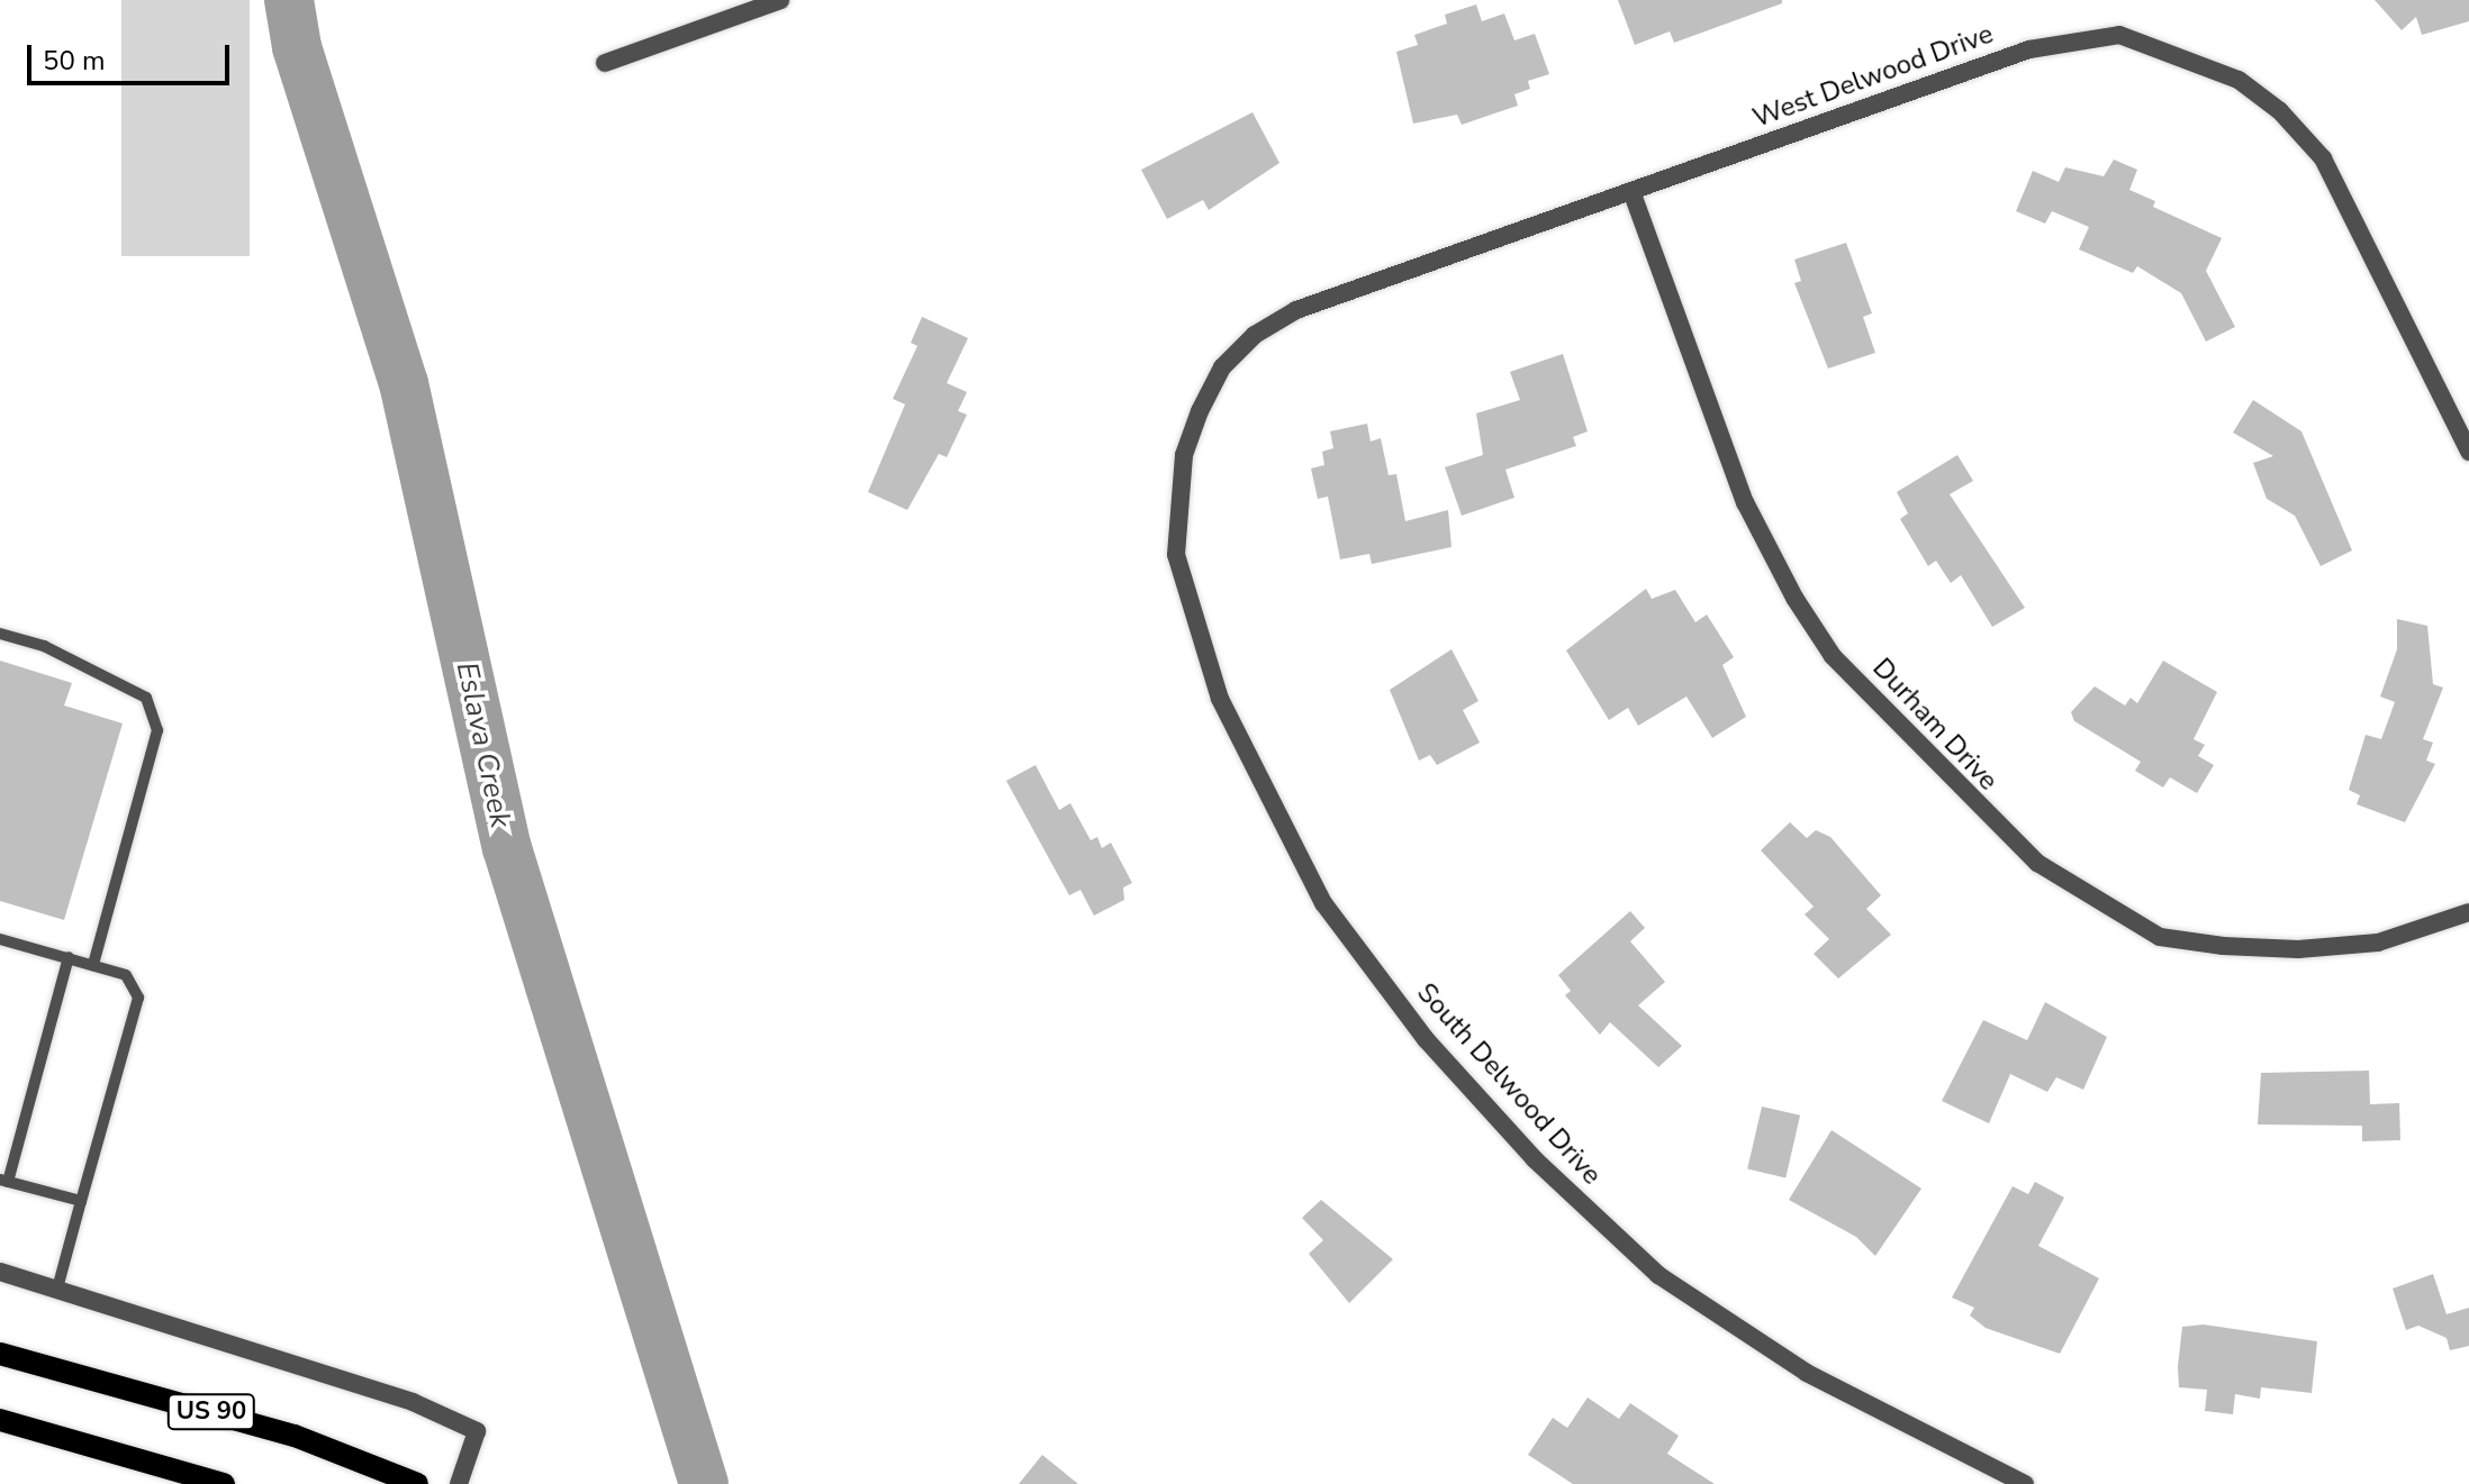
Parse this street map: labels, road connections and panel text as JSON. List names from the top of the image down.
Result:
{
  "streets": {
    "main road": ["US 90"],
    "street": ["West Delwood Drive", "Durham Drive", "South Delwood Drive"]
  },
  "crossings": [
    ["West Delwood Drive", "Durham Drive"],
    ["West Delwood Drive", "South Delwood Drive"]
  ],
  "water": ["Eslava Creek"],
  "scale_bar": "50 m"
}
